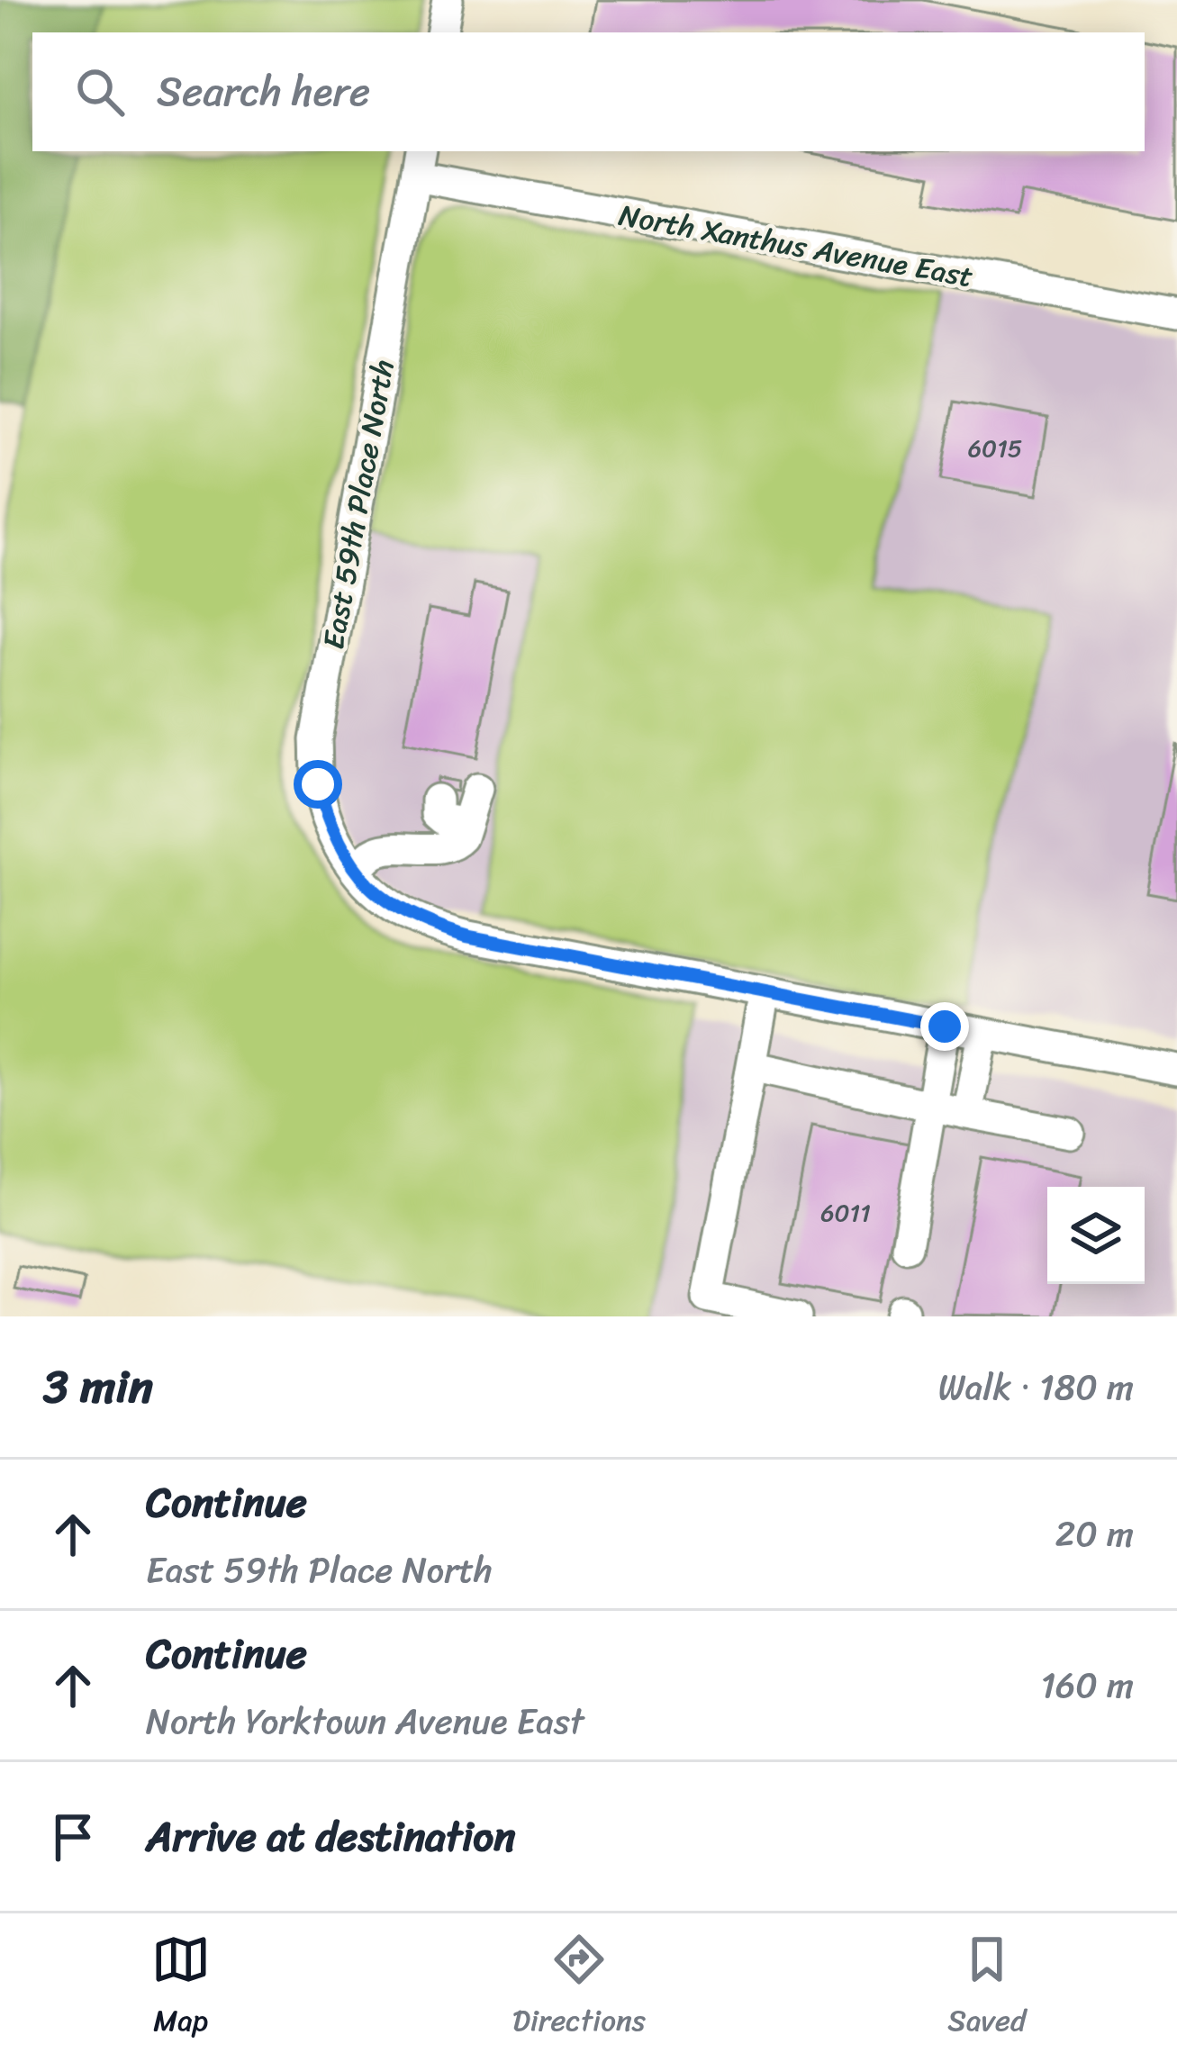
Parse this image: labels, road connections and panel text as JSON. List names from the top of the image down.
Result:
{
  "streets": {
    "street": ["North Xanthus Avenue East", "East 59th Place North"]
  },
  "crossings": [
    ["North Xanthus Avenue East", "East 59th Place North"]
  ],
  "house_numbers": ["6015", "6011"],
  "page": {
    "search": "Search here",
    "heading": ["3 min", "Walk · 180 m"],
    "list": [
      ["Continue", "East 59th Place North", "20 m"],
      ["Continue", "North Yorktown Avenue East", "160 m"],
      "Arrive at destination"
    ],
    "nav": ["Map", "Directions", "Saved"]
  }
}
